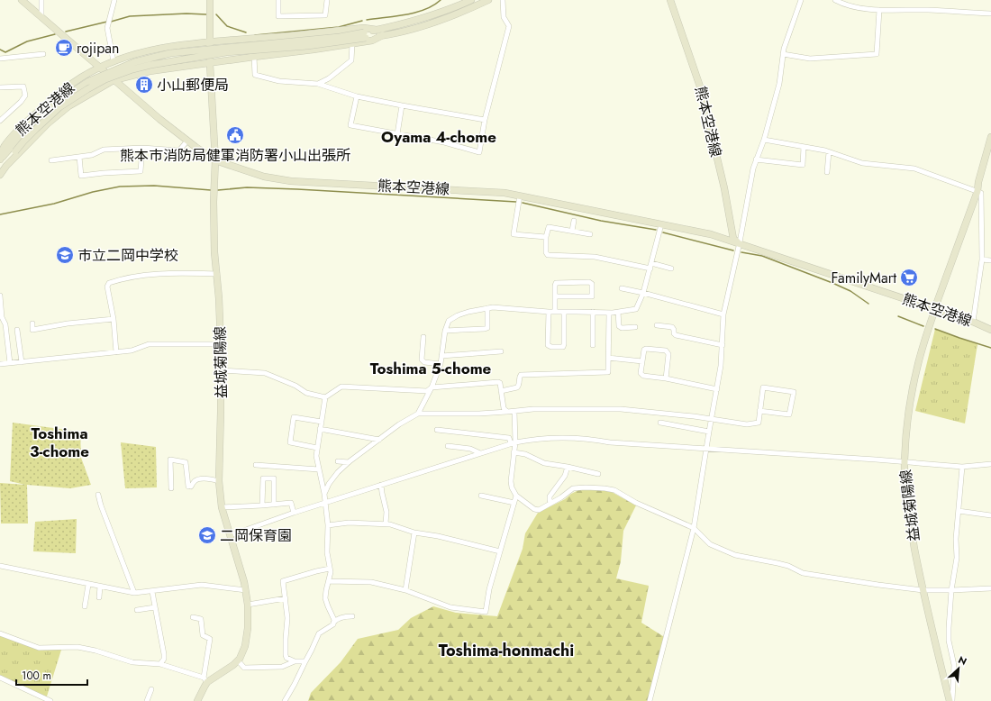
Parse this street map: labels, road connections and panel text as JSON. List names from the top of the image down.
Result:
{
  "streets": {
    "main road": ["熊本空港線", "益城菊陽線"]
  },
  "crossings": [
    ["熊本空港線", "益城菊陽線"]
  ],
  "districts": [
    "Oyama 4-chome",
    "Toshima 5-chome",
    "Toshima 3-chome",
    "Toshima-honmachi"
  ],
  "places": {
    "cafe": ["rojipan"],
    "building": ["小山郵便局"],
    "public building": ["熊本市消防局健軍消防署小山出張所"],
    "school or university": ["市立二岡中学校", "二岡保育園"],
    "supermarket": ["FamilyMart"]
  },
  "scale_bar": "100 m",
  "north": "top right"
}
